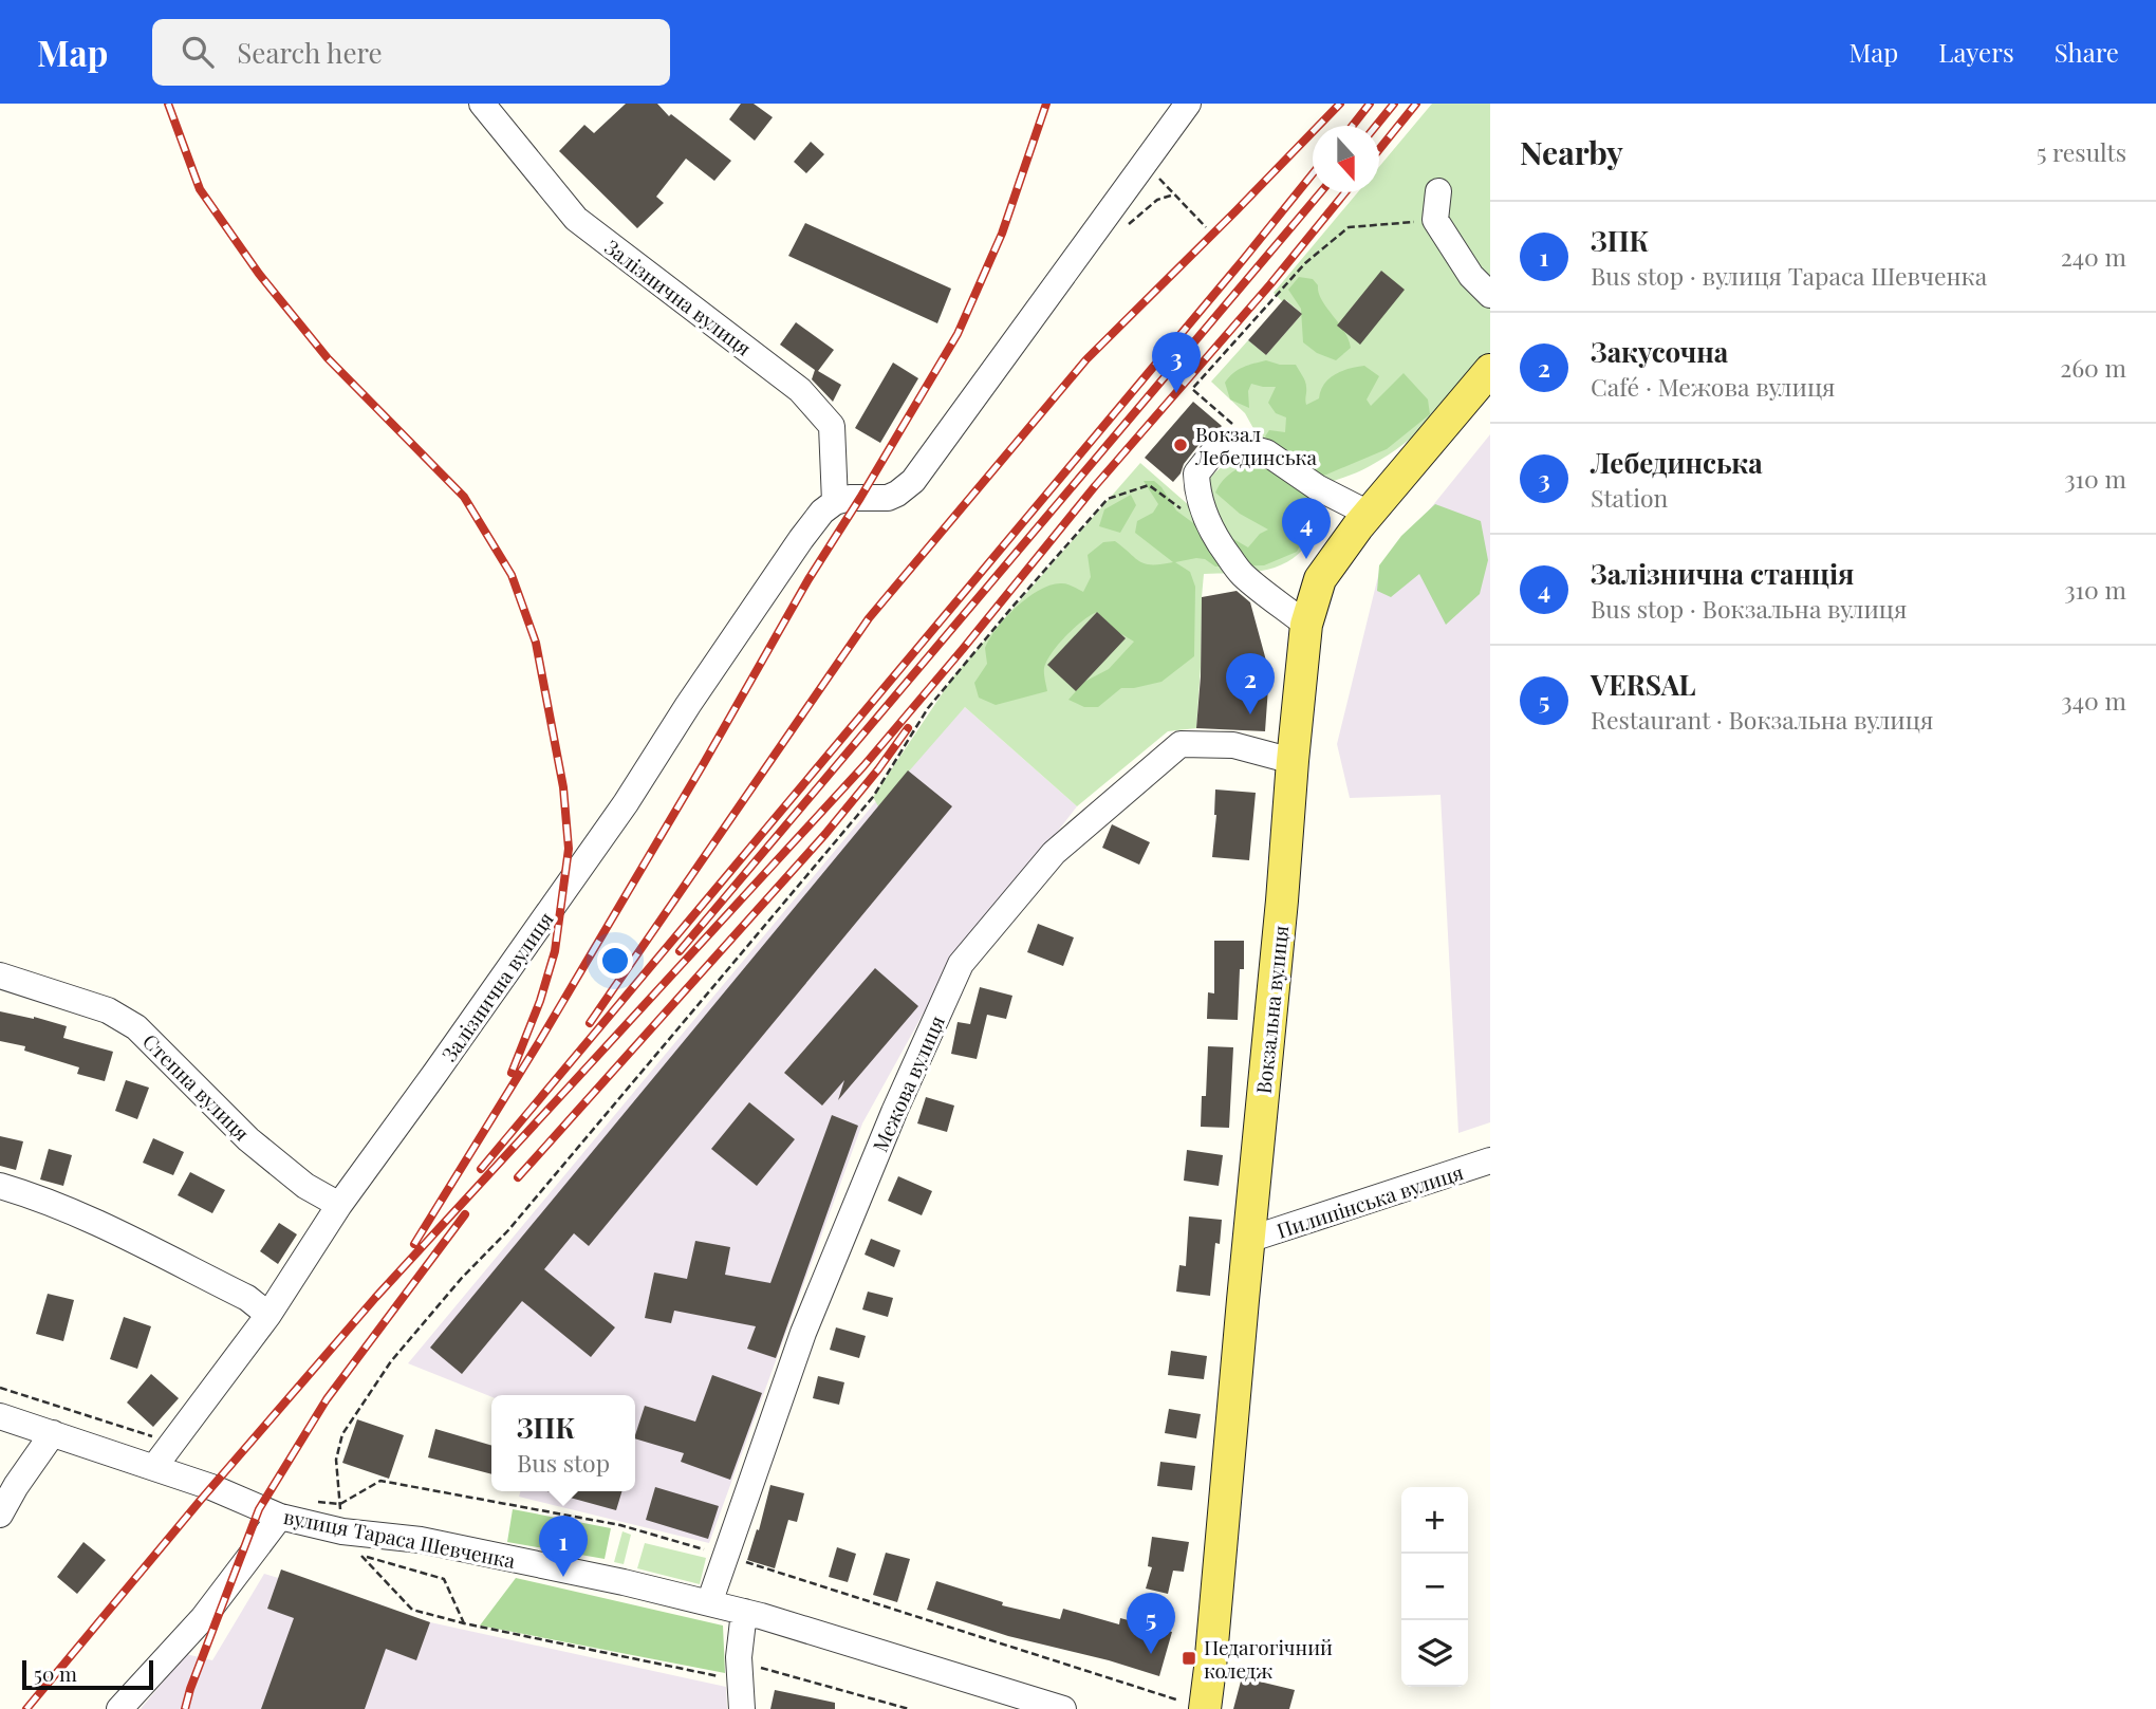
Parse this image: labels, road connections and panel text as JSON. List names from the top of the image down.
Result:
{
  "streets": {
    "main road": ["Вокзальна вулиця"],
    "street": [
      "Залізнична вулиця",
      "Межова вулиця",
      "Степна вулиця",
      "Пилипінська вулиця",
      "вулиця Тараса Шевченка"
    ]
  },
  "crossings": [
    ["Залізнична вулиця", "Степна вулиця"],
    ["Залізнична вулиця", "вулиця Тараса Шевченка"],
    ["Вокзальна вулиця", "Межова вулиця"],
    ["Вокзальна вулиця", "Пилипінська вулиця"],
    ["Межова вулиця", "вулиця Тараса Шевченка"]
  ],
  "places": {
    "other": ["Вокзал Лебединська"],
    "transit": ["Педагогічний коледж"]
  },
  "scale_bar": "50 m",
  "north": "bottom",
  "page": {
    "header": "Map",
    "search": "Search here",
    "nav": ["Map", "Layers", "Share"],
    "heading": ["Nearby", "5 results"],
    "list": [
      {
        "mark": "1",
        "name": "ЗПК",
        "note": "Bus stop · вулиця Тараса Шевченка",
        "value": "240 m"
      },
      {
        "mark": "2",
        "name": "Закусочна",
        "note": "Café · Межова вулиця",
        "value": "260 m"
      },
      {
        "mark": "3",
        "name": "Лебединська",
        "note": "Station",
        "value": "310 m"
      },
      {
        "mark": "4",
        "name": "Залізнична станція",
        "note": "Bus stop · Вокзальна вулиця",
        "value": "310 m"
      },
      {
        "mark": "5",
        "name": "VERSAL",
        "note": "Restaurant · Вокзальна вулиця",
        "value": "340 m"
      }
    ],
    "pins": [
      "3",
      "4",
      "2",
      "1",
      "5"
    ],
    "popup": ["ЗПК", "Bus stop"],
    "map_buttons": ["+", "−"],
    "scale": "50 m"
  }
}
